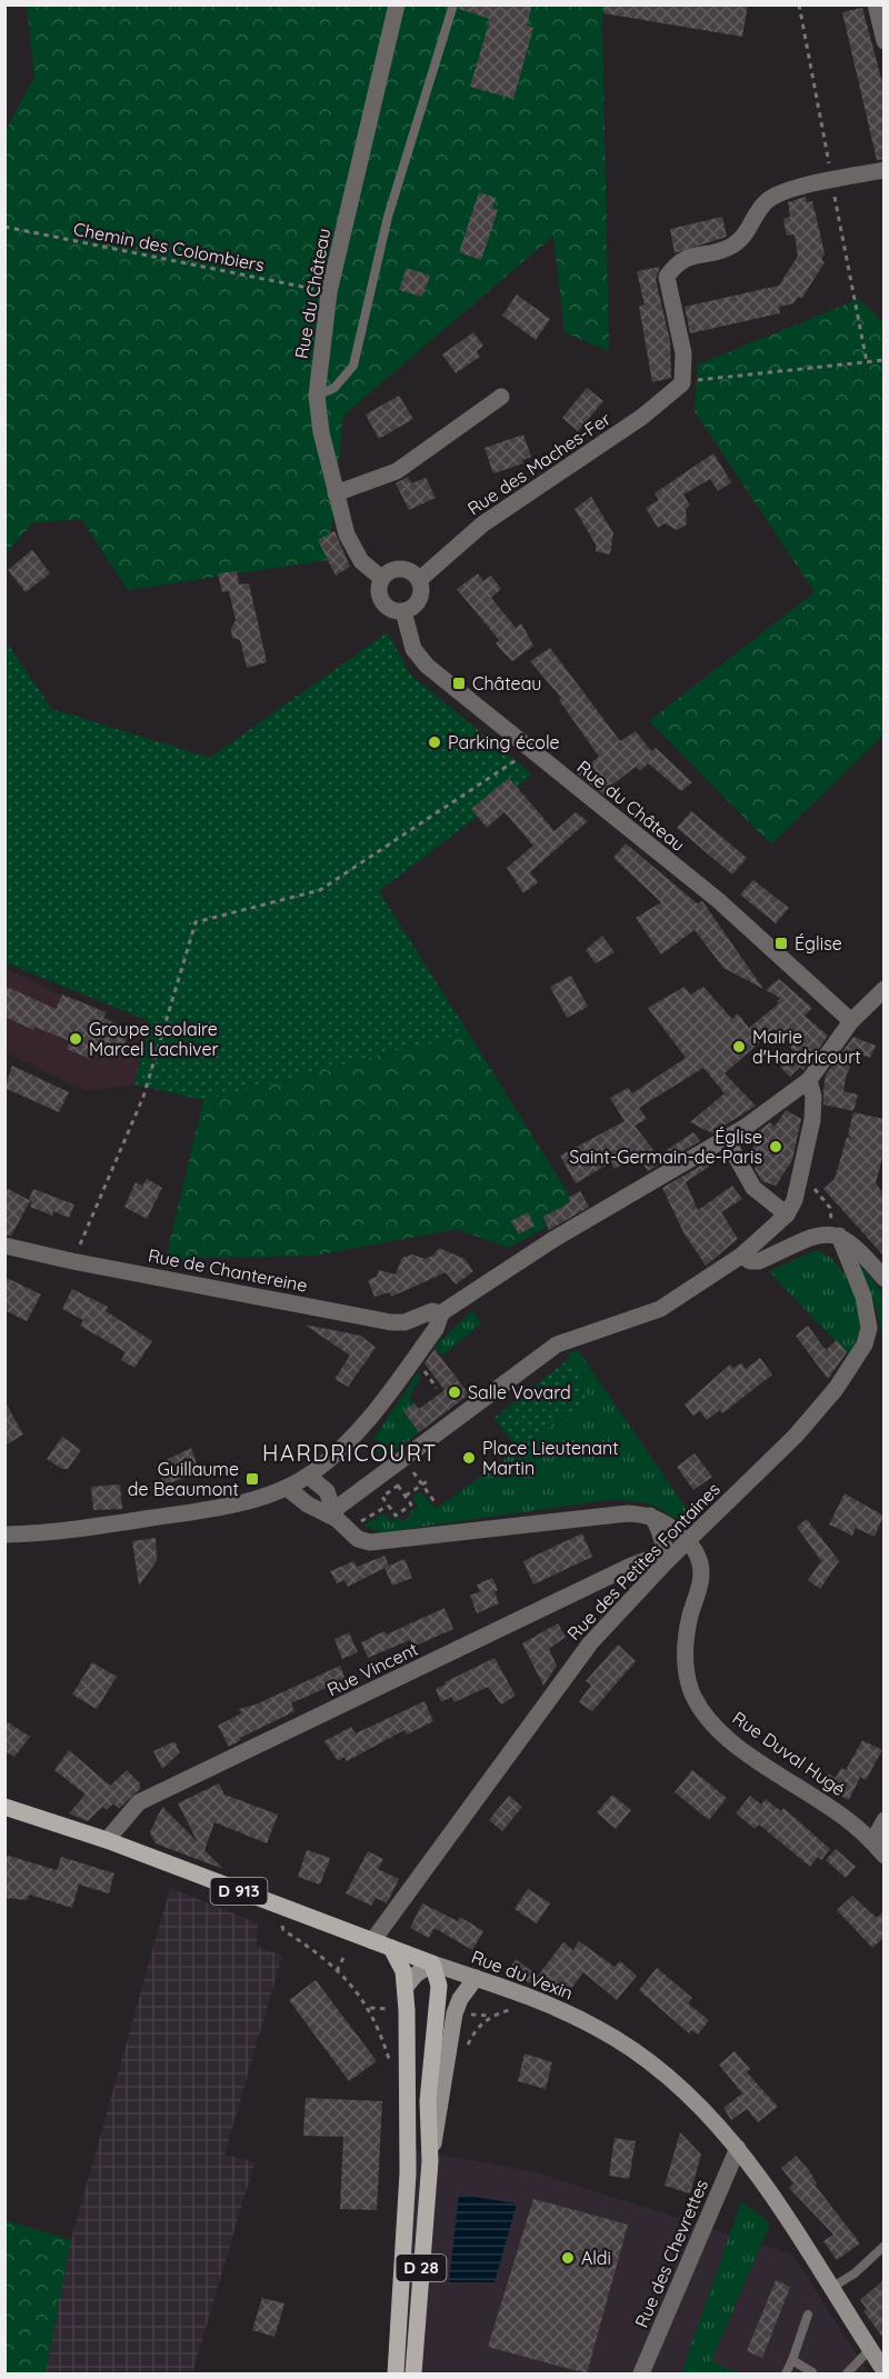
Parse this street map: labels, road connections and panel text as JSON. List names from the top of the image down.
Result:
{
  "streets": {
    "main road": ["D 913", "Rue du Vexin", "D 28"],
    "street": [
      "Rue du Château",
      "Rue des Maches-Fer",
      "Rue de Chantereine",
      "Rue des Petites Fontaines",
      "Rue Vincent",
      "Rue Duval Hugé",
      "Rue des Chevrettes"
    ],
    "path": ["Chemin des Colombiers"]
  },
  "crossings": [
    ["Chemin des Colombiers", "Rue du Château"],
    ["Rue du Château", "Rue des Maches-Fer"],
    ["Rue des Petites Fontaines", "Rue Vincent"],
    ["Rue des Petites Fontaines", "Rue Duval Hugé"],
    ["Rue des Petites Fontaines", "Rue du Vexin"],
    ["Rue Vincent", "Rue du Vexin"],
    ["Rue du Vexin", "Rue des Chevrettes"],
    ["Rue du Vexin", "D 28"]
  ],
  "districts": ["HARDRICOURT"],
  "places": {
    "transit": ["Château", "Église", "Guillaume de Beaumont"],
    "other": [
      "Parking école",
      "Groupe scolaire Marcel Lachiver",
      "Mairie d'Hardricourt",
      "Église Saint-Germain-de-Paris",
      "Salle Vovard",
      "Place Lieutenant Martin",
      "Aldi"
    ]
  }
}
